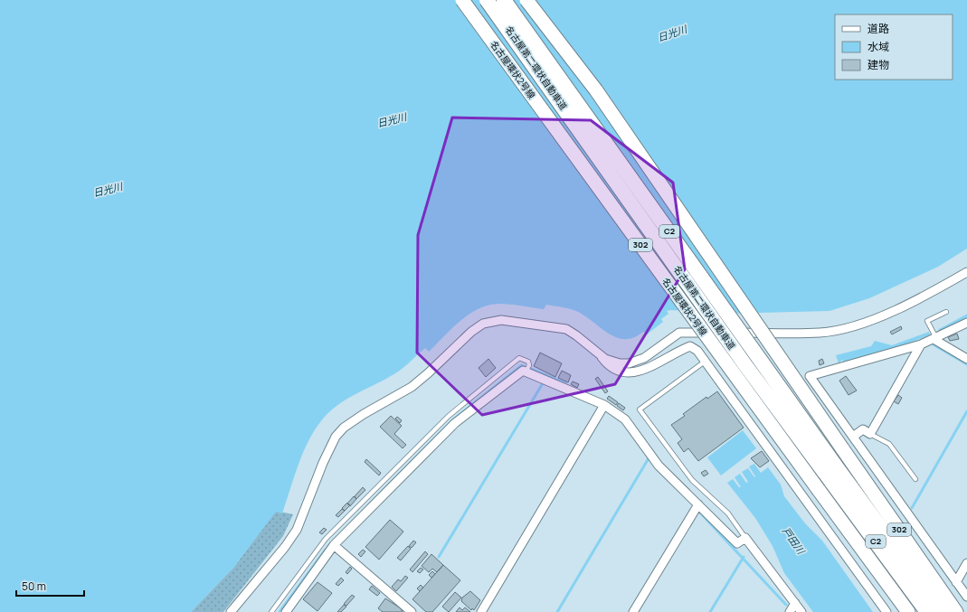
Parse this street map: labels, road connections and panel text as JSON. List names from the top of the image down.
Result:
{
  "streets": {
    "highway": [
      "名古屋第二環状自動車道",
      "名古屋環状2号線",
      "C2",
      "302"
    ]
  },
  "water": ["日光川", "戸田川"],
  "legend": ["道路", "水域", "建物"],
  "scale_bar": "50 m"
}
